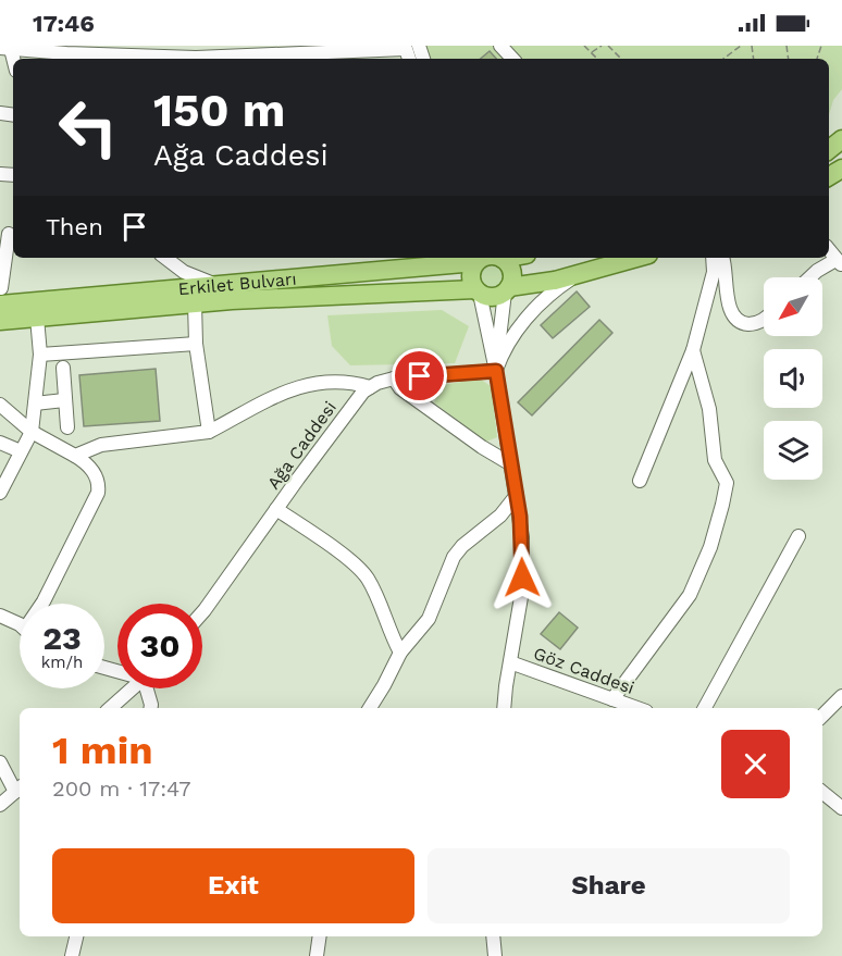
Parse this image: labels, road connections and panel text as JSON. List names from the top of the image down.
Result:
{
  "streets": {
    "main road": ["Erkilet Bulvarı"],
    "street": ["Ağa Caddesi", "Göz Caddesi"]
  },
  "north": "bottom left",
  "page": {
    "status": "17:46",
    "turn": ["150 m", "Ağa Caddesi"],
    "then": "Then",
    "speed": "23 km/h",
    "limit": "30",
    "heading": ["1 min", "200 m · 17:47"],
    "buttons": ["Exit", "Share"]
  }
}
